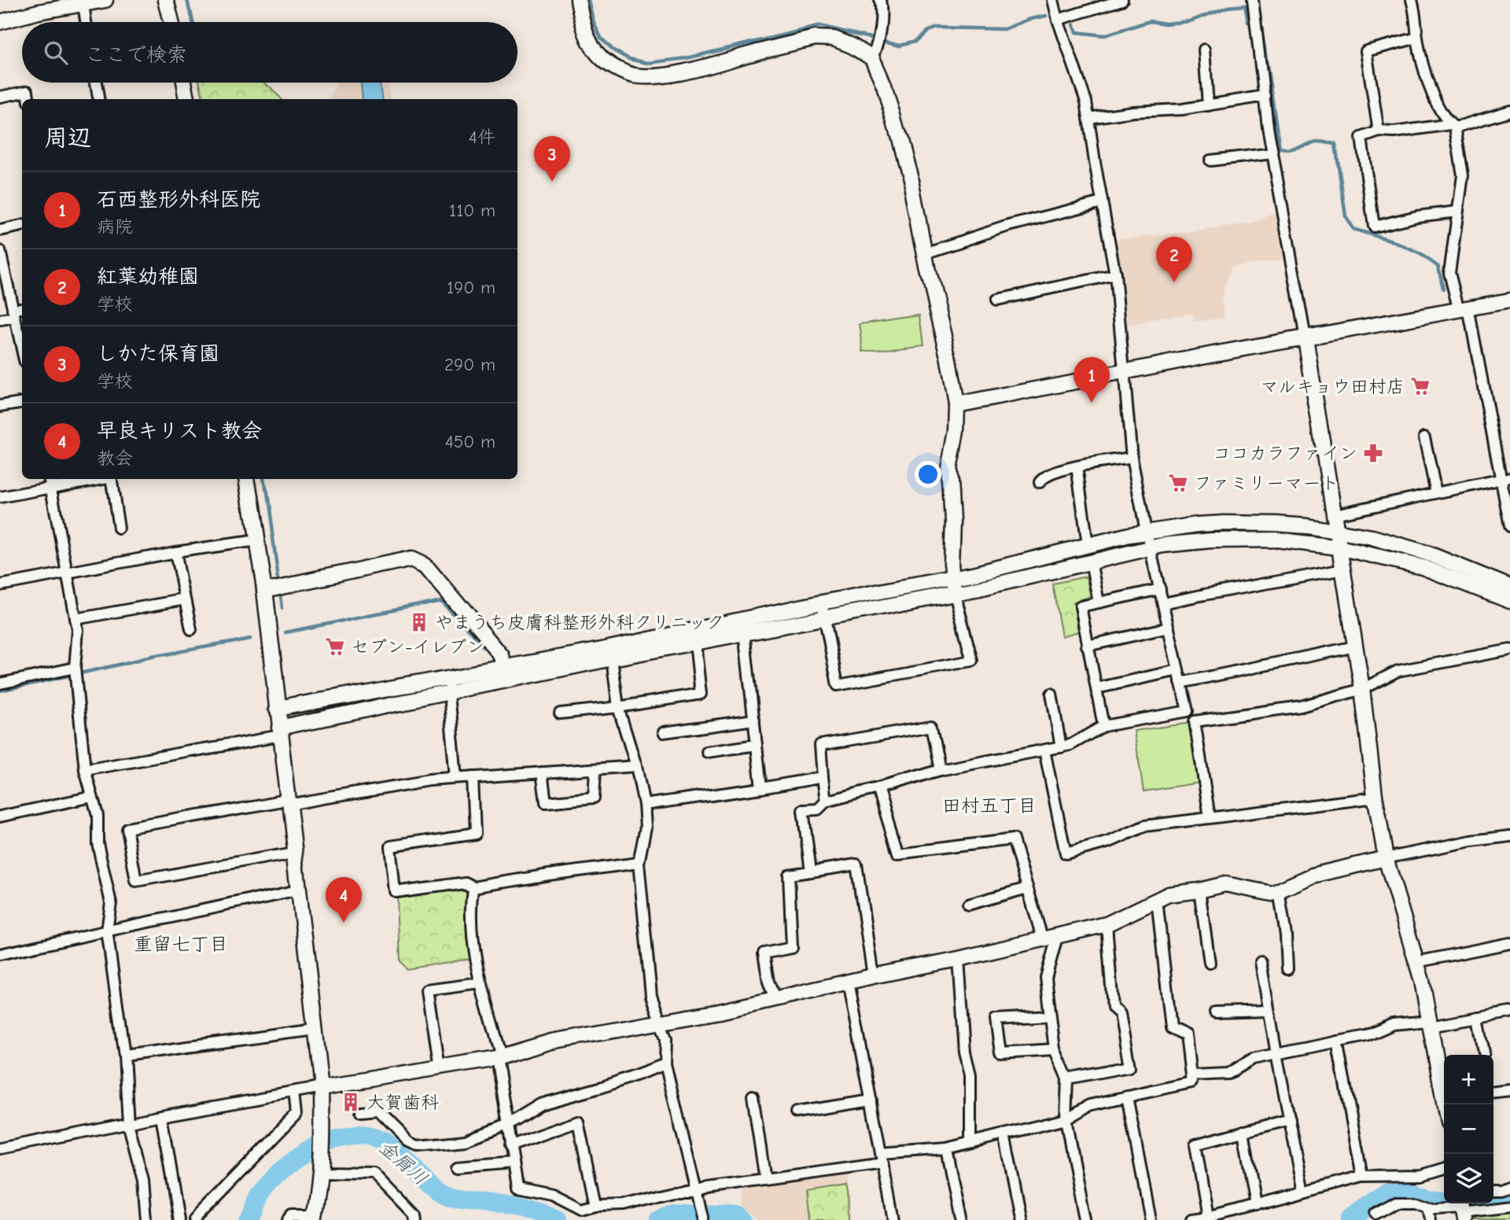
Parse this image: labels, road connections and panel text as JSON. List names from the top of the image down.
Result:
{
  "districts": ["田村五丁目", "重留七丁目"],
  "water": ["金屑川"],
  "places": {
    "supermarket": ["マルキョウ田村店", "ファミリーマート", "セブン-イレブン"],
    "pharmacy": ["ココカラファイン"],
    "building": ["やまうち皮膚科整形外科クリニック", "大賀歯科"]
  },
  "page": {
    "search": "ここで検索",
    "heading": ["周辺", "4件"],
    "pins": [
      "3",
      "2",
      "1",
      "4"
    ],
    "list": [
      {
        "mark": "1",
        "name": "石西整形外科医院",
        "note": "病院",
        "value": "110 m"
      },
      {
        "mark": "2",
        "name": "紅葉幼稚園",
        "note": "学校",
        "value": "190 m"
      },
      {
        "mark": "3",
        "name": "しかた保育園",
        "note": "学校",
        "value": "290 m"
      },
      {
        "mark": "4",
        "name": "早良キリスト教会",
        "note": "教会",
        "value": "450 m"
      }
    ],
    "map_buttons": ["+", "−"]
  }
}
